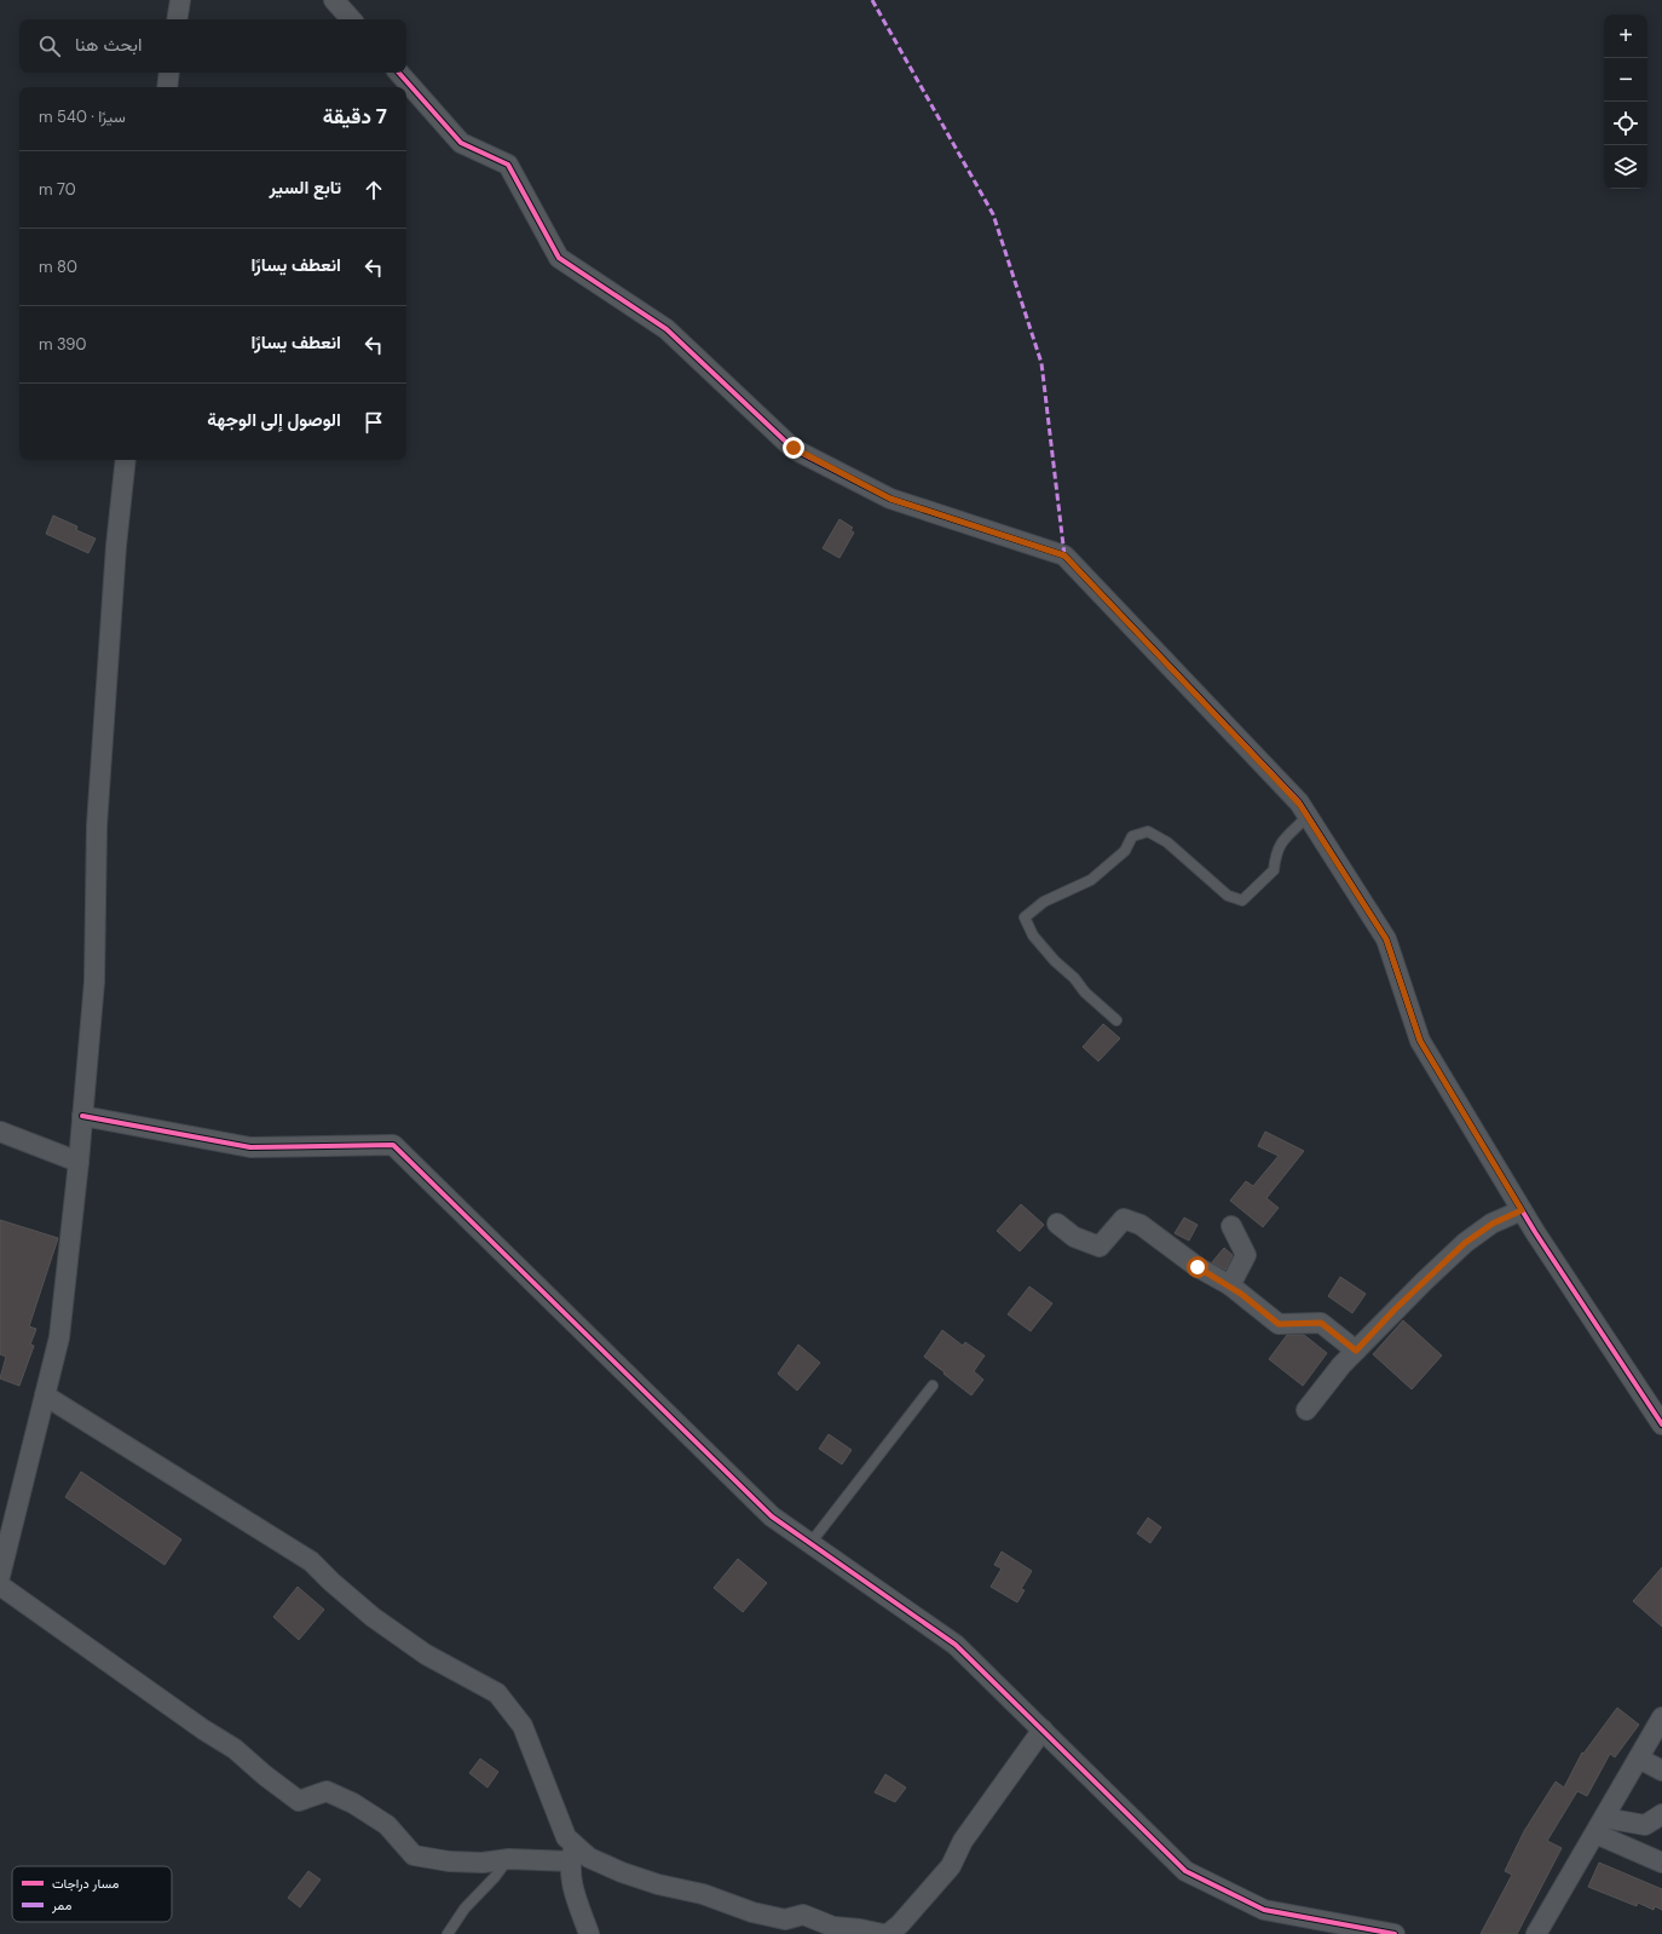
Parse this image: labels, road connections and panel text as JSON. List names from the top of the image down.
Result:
{
  "legend": ["مسار دراجات", "ممر"],
  "page": {
    "map_buttons": ["+", "−"],
    "search": "ابحث هنا",
    "heading": ["7 دقيقة", "سيرًا · 540 m"],
    "list": [
      ["تابع السير", "70 m"],
      ["انعطف يسارًا", "80 m"],
      ["انعطف يسارًا", "390 m"],
      "الوصول إلى الوجهة"
    ]
  }
}
